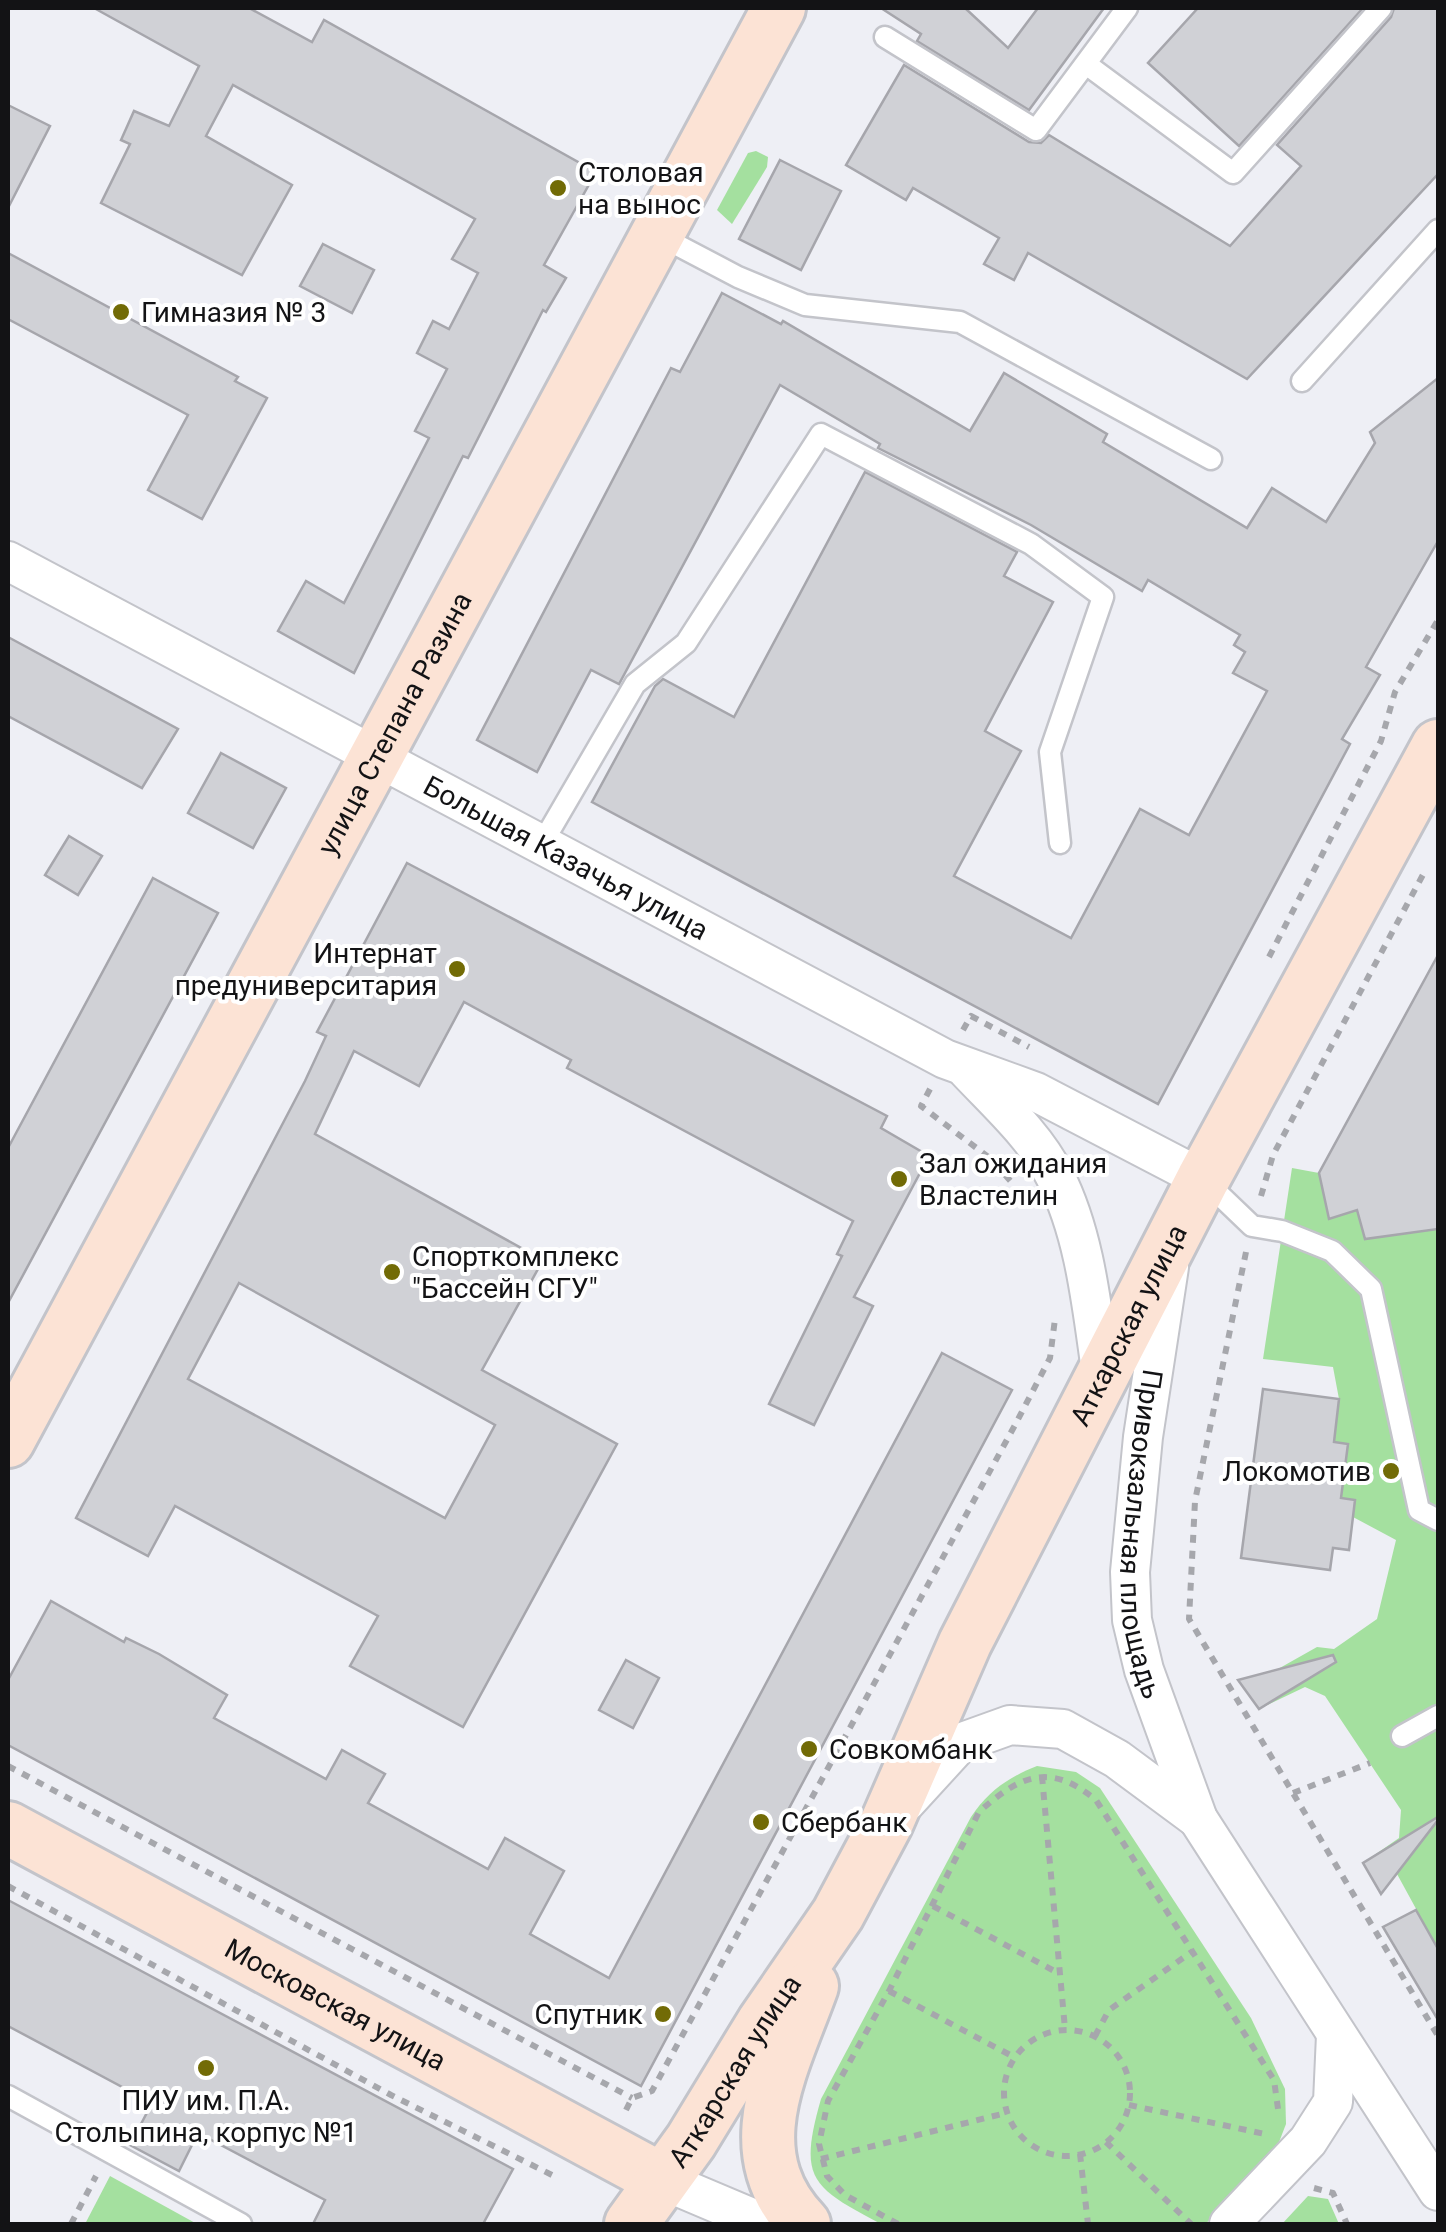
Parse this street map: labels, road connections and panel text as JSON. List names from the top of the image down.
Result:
{
  "streets": {
    "street": [
      "улица Степана Разина",
      "Большая Казачья улица",
      "Аткарская улица",
      "Привокзальная площадь",
      "Московская улица"
    ]
  },
  "crossings": [
    ["улица Степана Разина", "Большая Казачья улица"],
    ["Большая Казачья улица", "Аткарская улица"],
    ["Аткарская улица", "Привокзальная площадь"],
    ["Аткарская улица", "Московская улица"]
  ],
  "places": [
    "Столовая на вынос",
    "Гимназия № 3",
    "Интернат предуниверситария",
    "Зал ожидания Властелин",
    "Спорткомплекс \"Бассейн СГУ\"",
    "Локомотив",
    "Совкомбанк",
    "Сбербанк",
    "Спутник",
    "ПИУ им. П.А. Столыпина, корпус №1"
  ]
}
